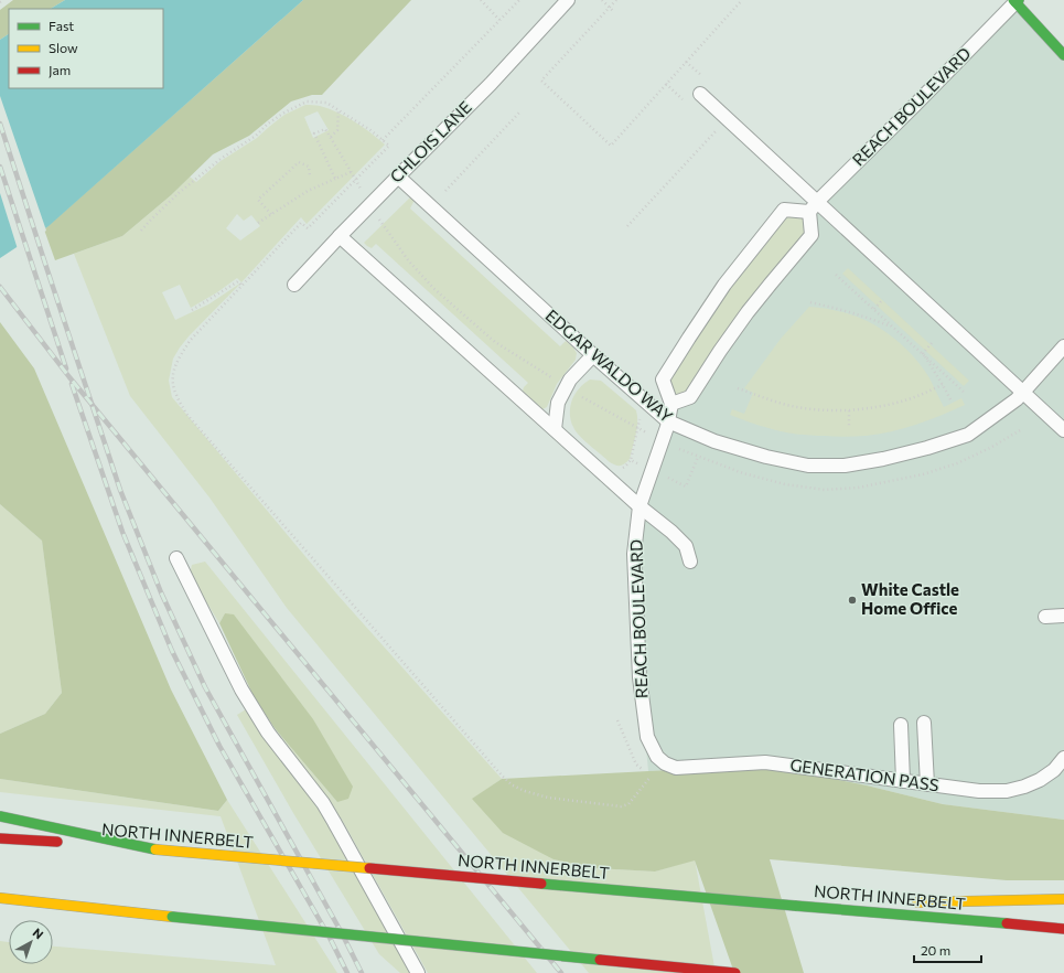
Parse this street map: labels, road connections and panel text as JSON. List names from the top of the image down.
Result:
{
  "streets": {
    "main road": ["NORTH INNERBELT"],
    "lane": [
      "REACH BOULEVARD",
      "CHLOIS LANE",
      "EDGAR WALDO WAY",
      "GENERATION PASS"
    ]
  },
  "crossings": [
    ["REACH BOULEVARD", "EDGAR WALDO WAY"],
    ["REACH BOULEVARD", "GENERATION PASS"],
    ["CHLOIS LANE", "EDGAR WALDO WAY"]
  ],
  "places": ["White Castle Home Office"],
  "legend": ["Fast", "Slow", "Jam"],
  "scale_bar": "20 m",
  "north": "top right"
}
